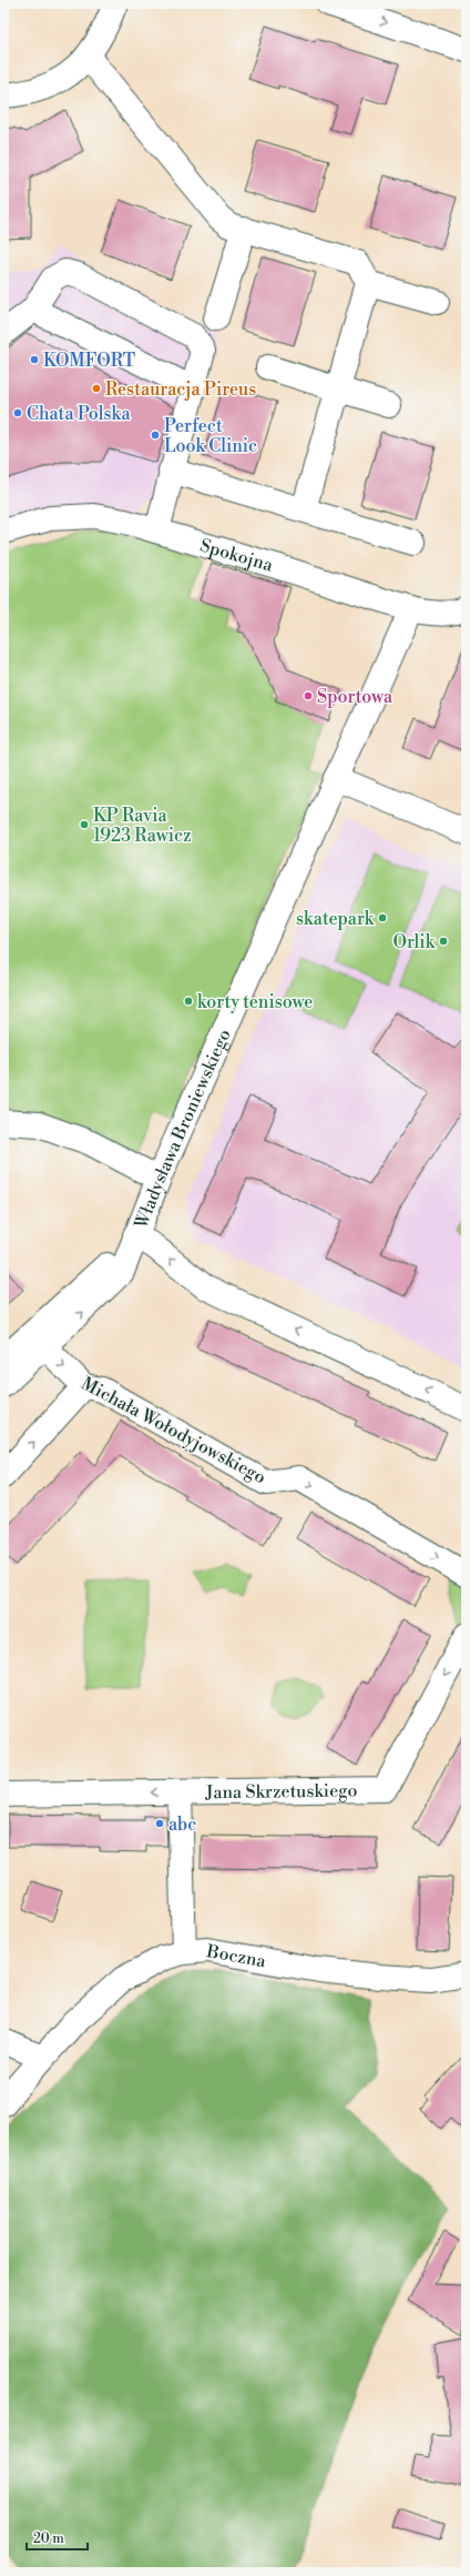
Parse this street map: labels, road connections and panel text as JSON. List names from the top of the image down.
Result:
{
  "streets": {
    "street": [
      "Spokojna",
      "Władysława Broniewskiego",
      "Michała Wołodyjowskiego",
      "Jana Skrzetuskiego",
      "Boczna"
    ]
  },
  "crossings": [
    ["Spokojna", "Władysława Broniewskiego"],
    ["Władysława Broniewskiego", "Michała Wołodyjowskiego"]
  ],
  "one_way": ["Jana Skrzetuskiego"],
  "places": [
    "KOMFORT",
    "Restauracja Pireus",
    "Chata Polska",
    "Perfect Look Clinic",
    "Sportowa",
    "KP Ravia 1923 Rawicz",
    "skatepark",
    "Orlik",
    "korty tenisowe",
    "abc"
  ],
  "scale_bar": "20 m"
}
